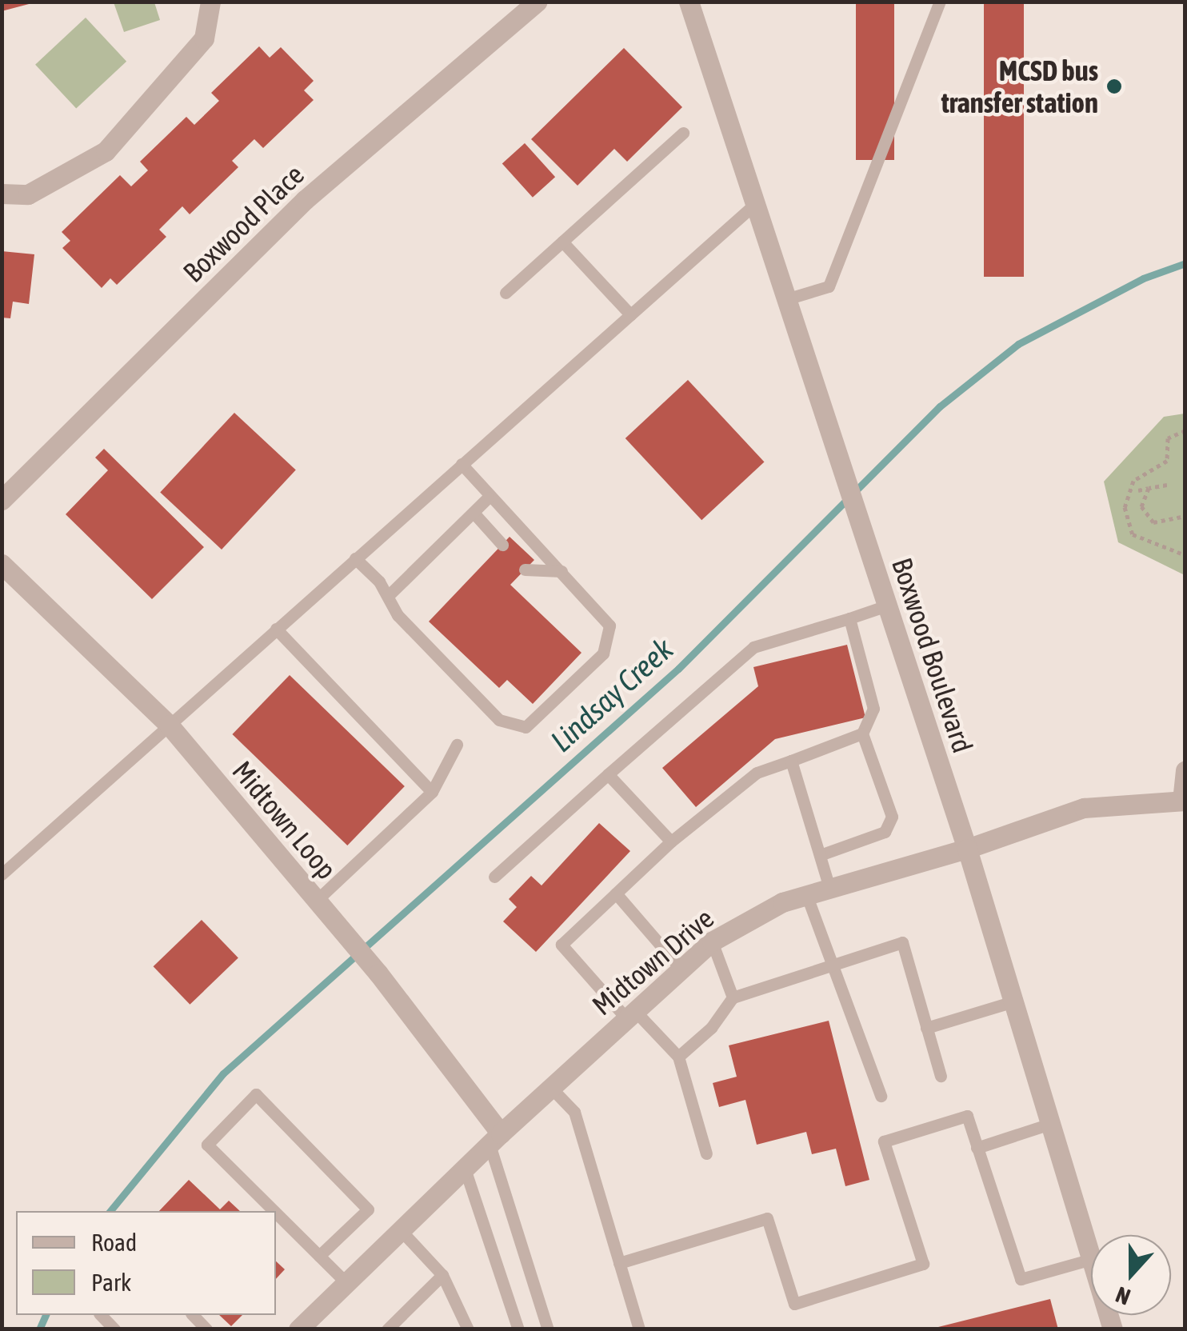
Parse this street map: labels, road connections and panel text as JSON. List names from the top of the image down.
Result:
{
  "streets": {
    "street": [
      "Boxwood Place",
      "Boxwood Boulevard",
      "Midtown Loop",
      "Midtown Drive"
    ]
  },
  "crossings": [
    ["Boxwood Boulevard", "Midtown Drive"],
    ["Midtown Loop", "Midtown Drive"]
  ],
  "water": ["Lindsay Creek"],
  "places": ["MCSD bus transfer station"],
  "legend": ["Road", "Park"],
  "north": "bottom"
}
